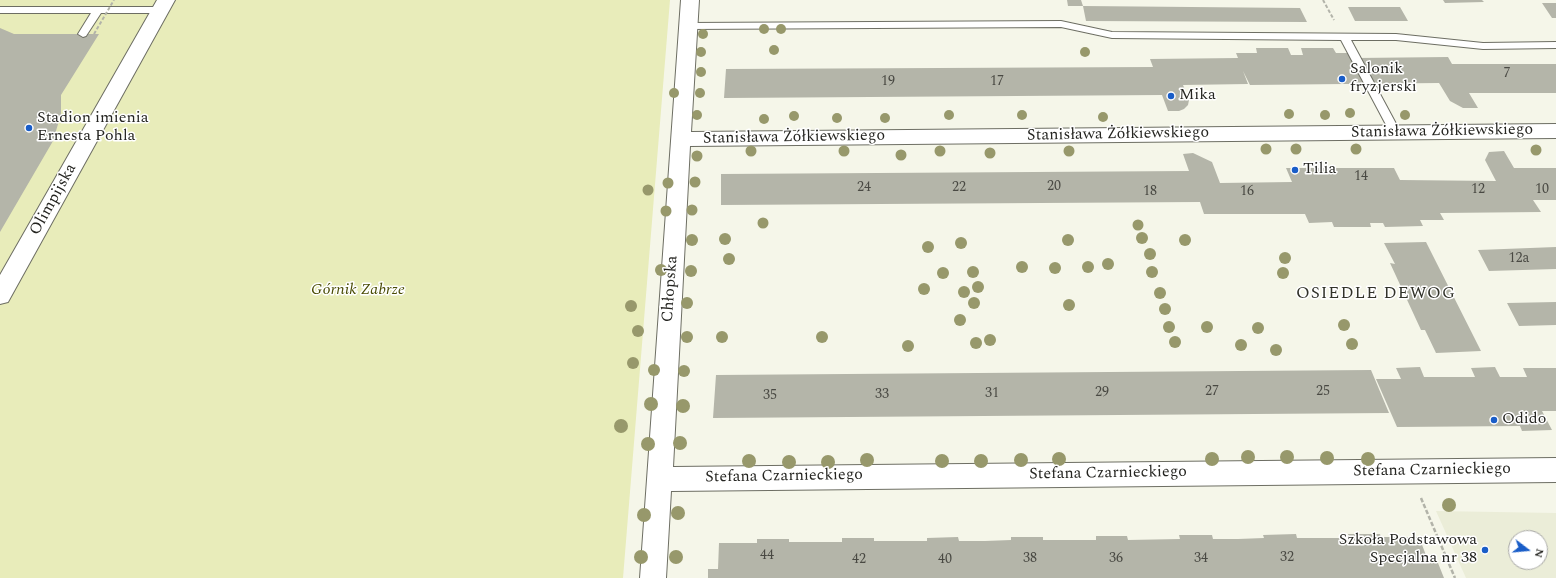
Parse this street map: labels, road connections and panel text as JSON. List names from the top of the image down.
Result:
{
  "streets": {
    "street": [
      "Stanisława Żółkiewskiego",
      "Olimpijska",
      "Chłopska",
      "Stefana Czarnieckiego"
    ]
  },
  "crossings": [
    ["Stanisława Żółkiewskiego", "Chłopska"],
    ["Chłopska", "Stefana Czarnieckiego"]
  ],
  "districts": ["OSIEDLE DEWOG"],
  "parks": ["Górnik Zabrze"],
  "places": [
    "Salonik fryzjerski",
    "Mika",
    "Stadion imienia Ernesta Pohla",
    "Tilia",
    "Odido",
    "Szkoła Podstawowa Specjalna nr 38"
  ],
  "house_numbers": [
    "7",
    "19",
    "17",
    "14",
    "20",
    "24",
    "22",
    "12",
    "10",
    "18",
    "16",
    "12a",
    "27",
    "25",
    "29",
    "31",
    "33",
    "35",
    "44",
    "32",
    "38",
    "36",
    "34",
    "42",
    "40"
  ],
  "north": "right"
}
